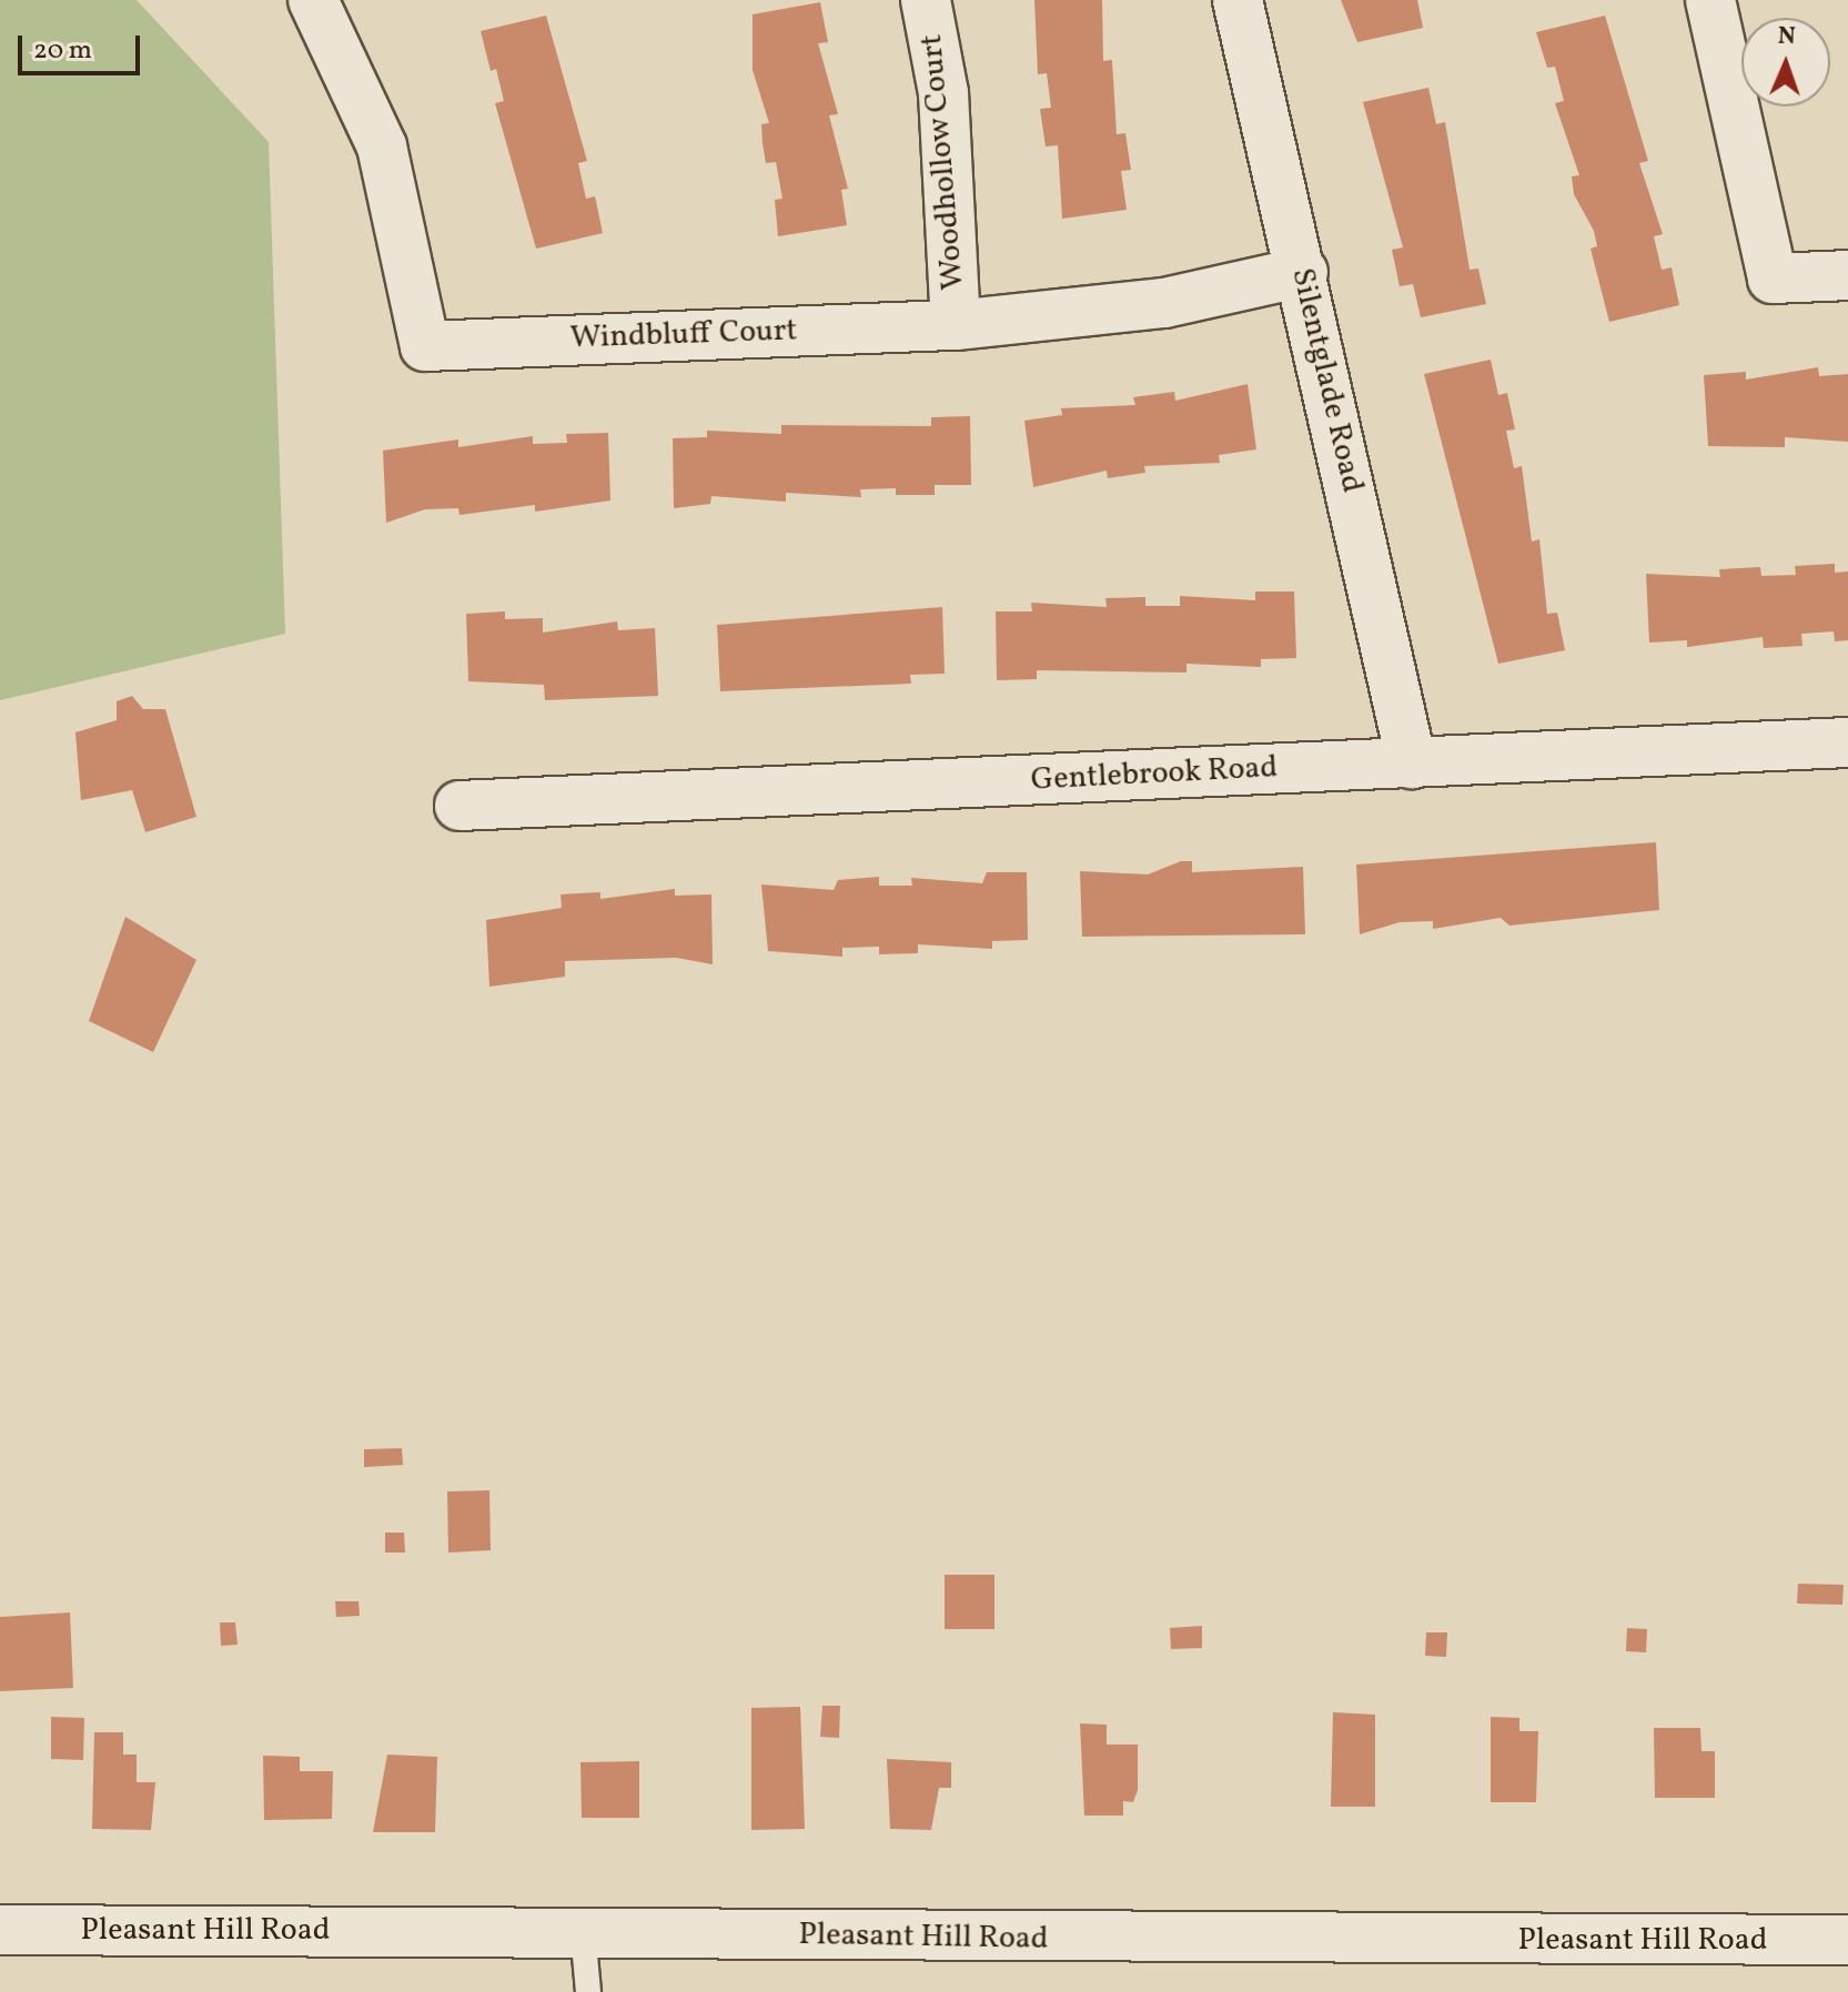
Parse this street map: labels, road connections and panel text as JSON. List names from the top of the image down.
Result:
{
  "streets": {
    "street": [
      "Woodhollow Court",
      "Windbluff Court",
      "Silentglade Road",
      "Gentlebrook Road",
      "Pleasant Hill Road"
    ]
  },
  "crossings": [
    ["Woodhollow Court", "Windbluff Court"],
    ["Windbluff Court", "Silentglade Road"],
    ["Silentglade Road", "Gentlebrook Road"]
  ],
  "scale_bar": "20 m",
  "north": "top"
}
